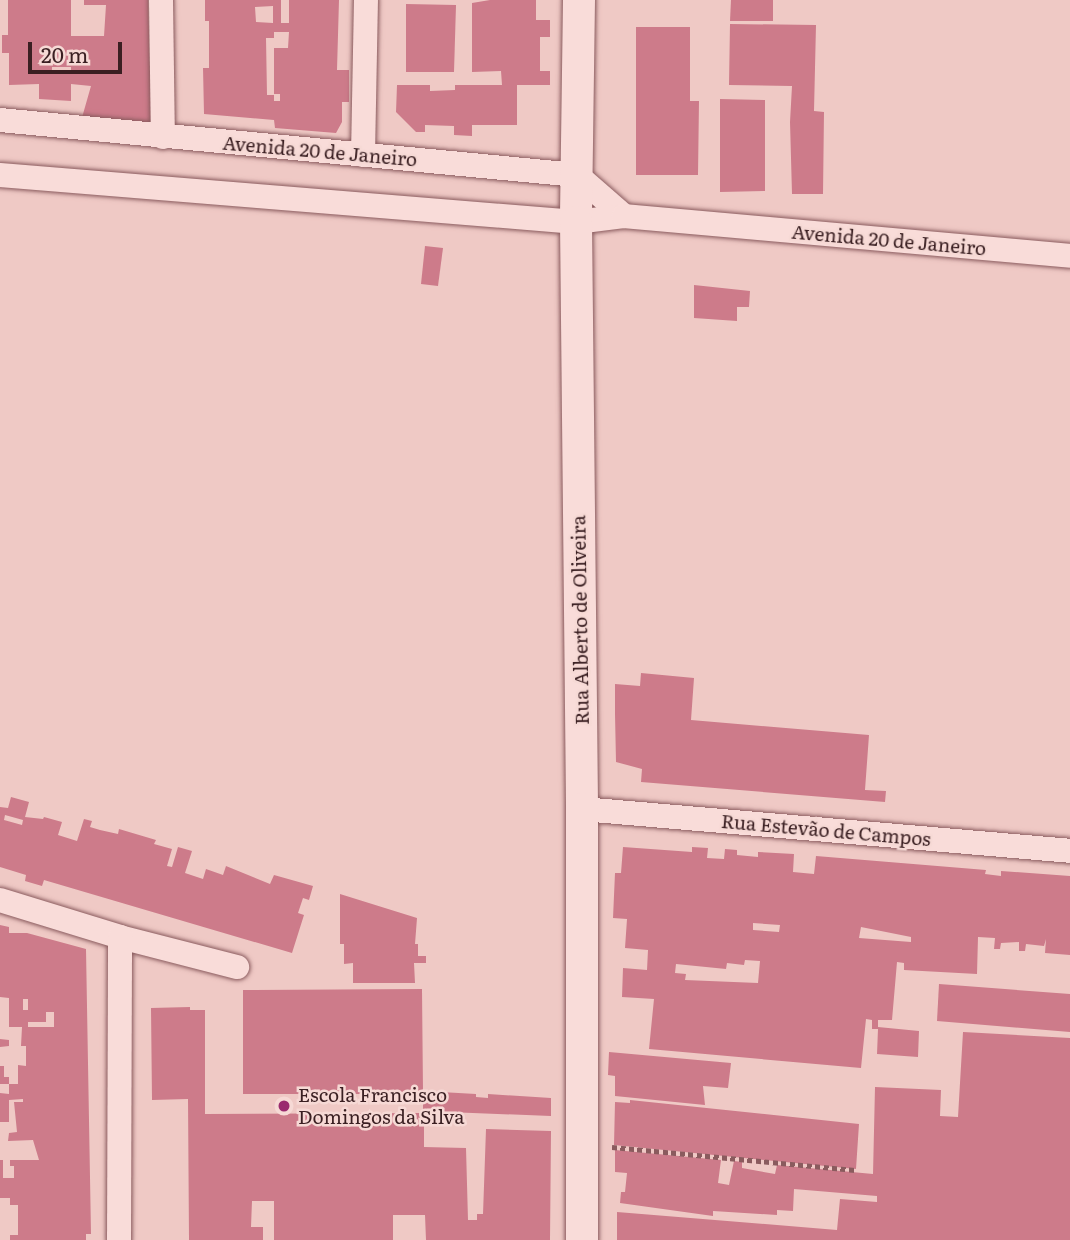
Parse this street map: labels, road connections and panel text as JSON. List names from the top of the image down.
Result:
{
  "streets": {
    "street": ["Avenida 20 de Janeiro", "Rua Alberto de Oliveira", "Rua Estevão de Campos"]
  },
  "crossings": [
    ["Avenida 20 de Janeiro", "Rua Alberto de Oliveira"],
    ["Rua Alberto de Oliveira", "Rua Estevão de Campos"]
  ],
  "places": ["Escola Francisco Domingos da Silva"],
  "scale_bar": "20 m"
}
